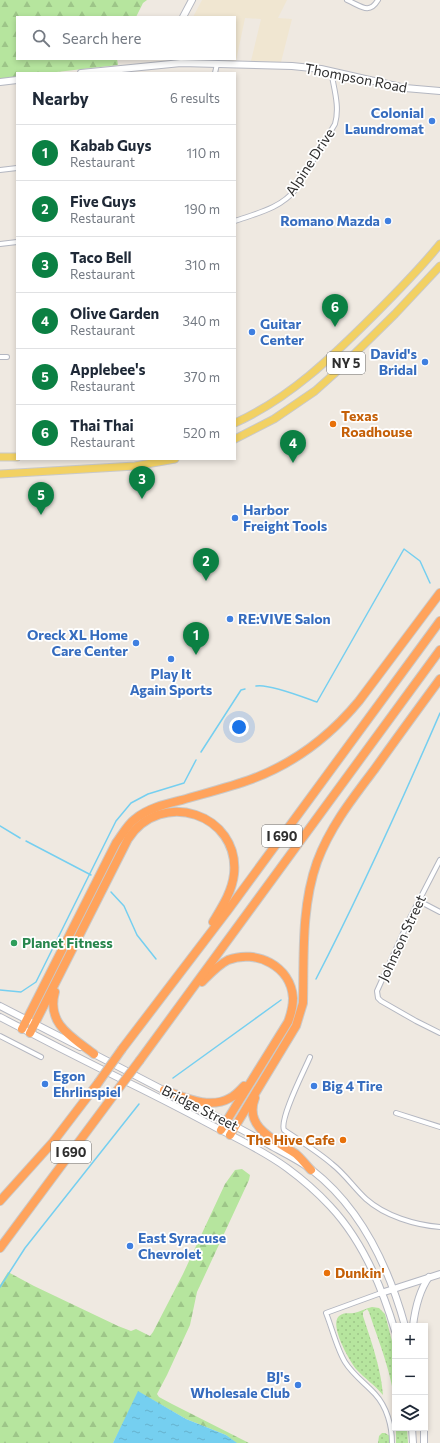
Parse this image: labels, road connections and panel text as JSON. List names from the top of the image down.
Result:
{
  "streets": {
    "highway": ["I 690"],
    "main road": ["Thompson Road", "NY 5", "Bridge Street"],
    "street": ["Alpine Drive", "Johnson Street"]
  },
  "crossings": [
    ["Thompson Road", "Alpine Drive"]
  ],
  "places": [
    "Colonial Laundromat",
    "Romano Mazda",
    "Guitar Center",
    "David's Bridal",
    "Texas Roadhouse",
    "Harbor Freight Tools",
    "RE:VIVE Salon",
    "Oreck XL Home Care Center",
    "Play It Again Sports",
    "Planet Fitness",
    "Egon Ehrlinspiel",
    "Big 4 Tire",
    "The Hive Cafe",
    "East Syracuse Chevrolet",
    "Dunkin'",
    "BJ's Wholesale Club"
  ],
  "page": {
    "search": "Search here",
    "heading": ["Nearby", "6 results"],
    "list": [
      {
        "mark": "1",
        "name": "Kabab Guys",
        "note": "Restaurant",
        "value": "110 m"
      },
      {
        "mark": "2",
        "name": "Five Guys",
        "note": "Restaurant",
        "value": "190 m"
      },
      {
        "mark": "3",
        "name": "Taco Bell",
        "note": "Restaurant",
        "value": "310 m"
      },
      {
        "mark": "4",
        "name": "Olive Garden",
        "note": "Restaurant",
        "value": "340 m"
      },
      {
        "mark": "5",
        "name": "Applebee's",
        "note": "Restaurant",
        "value": "370 m"
      },
      {
        "mark": "6",
        "name": "Thai Thai",
        "note": "Restaurant",
        "value": "520 m"
      }
    ],
    "pins": [
      "6",
      "4",
      "3",
      "5",
      "2",
      "1"
    ],
    "map_buttons": ["+", "−"]
  }
}
